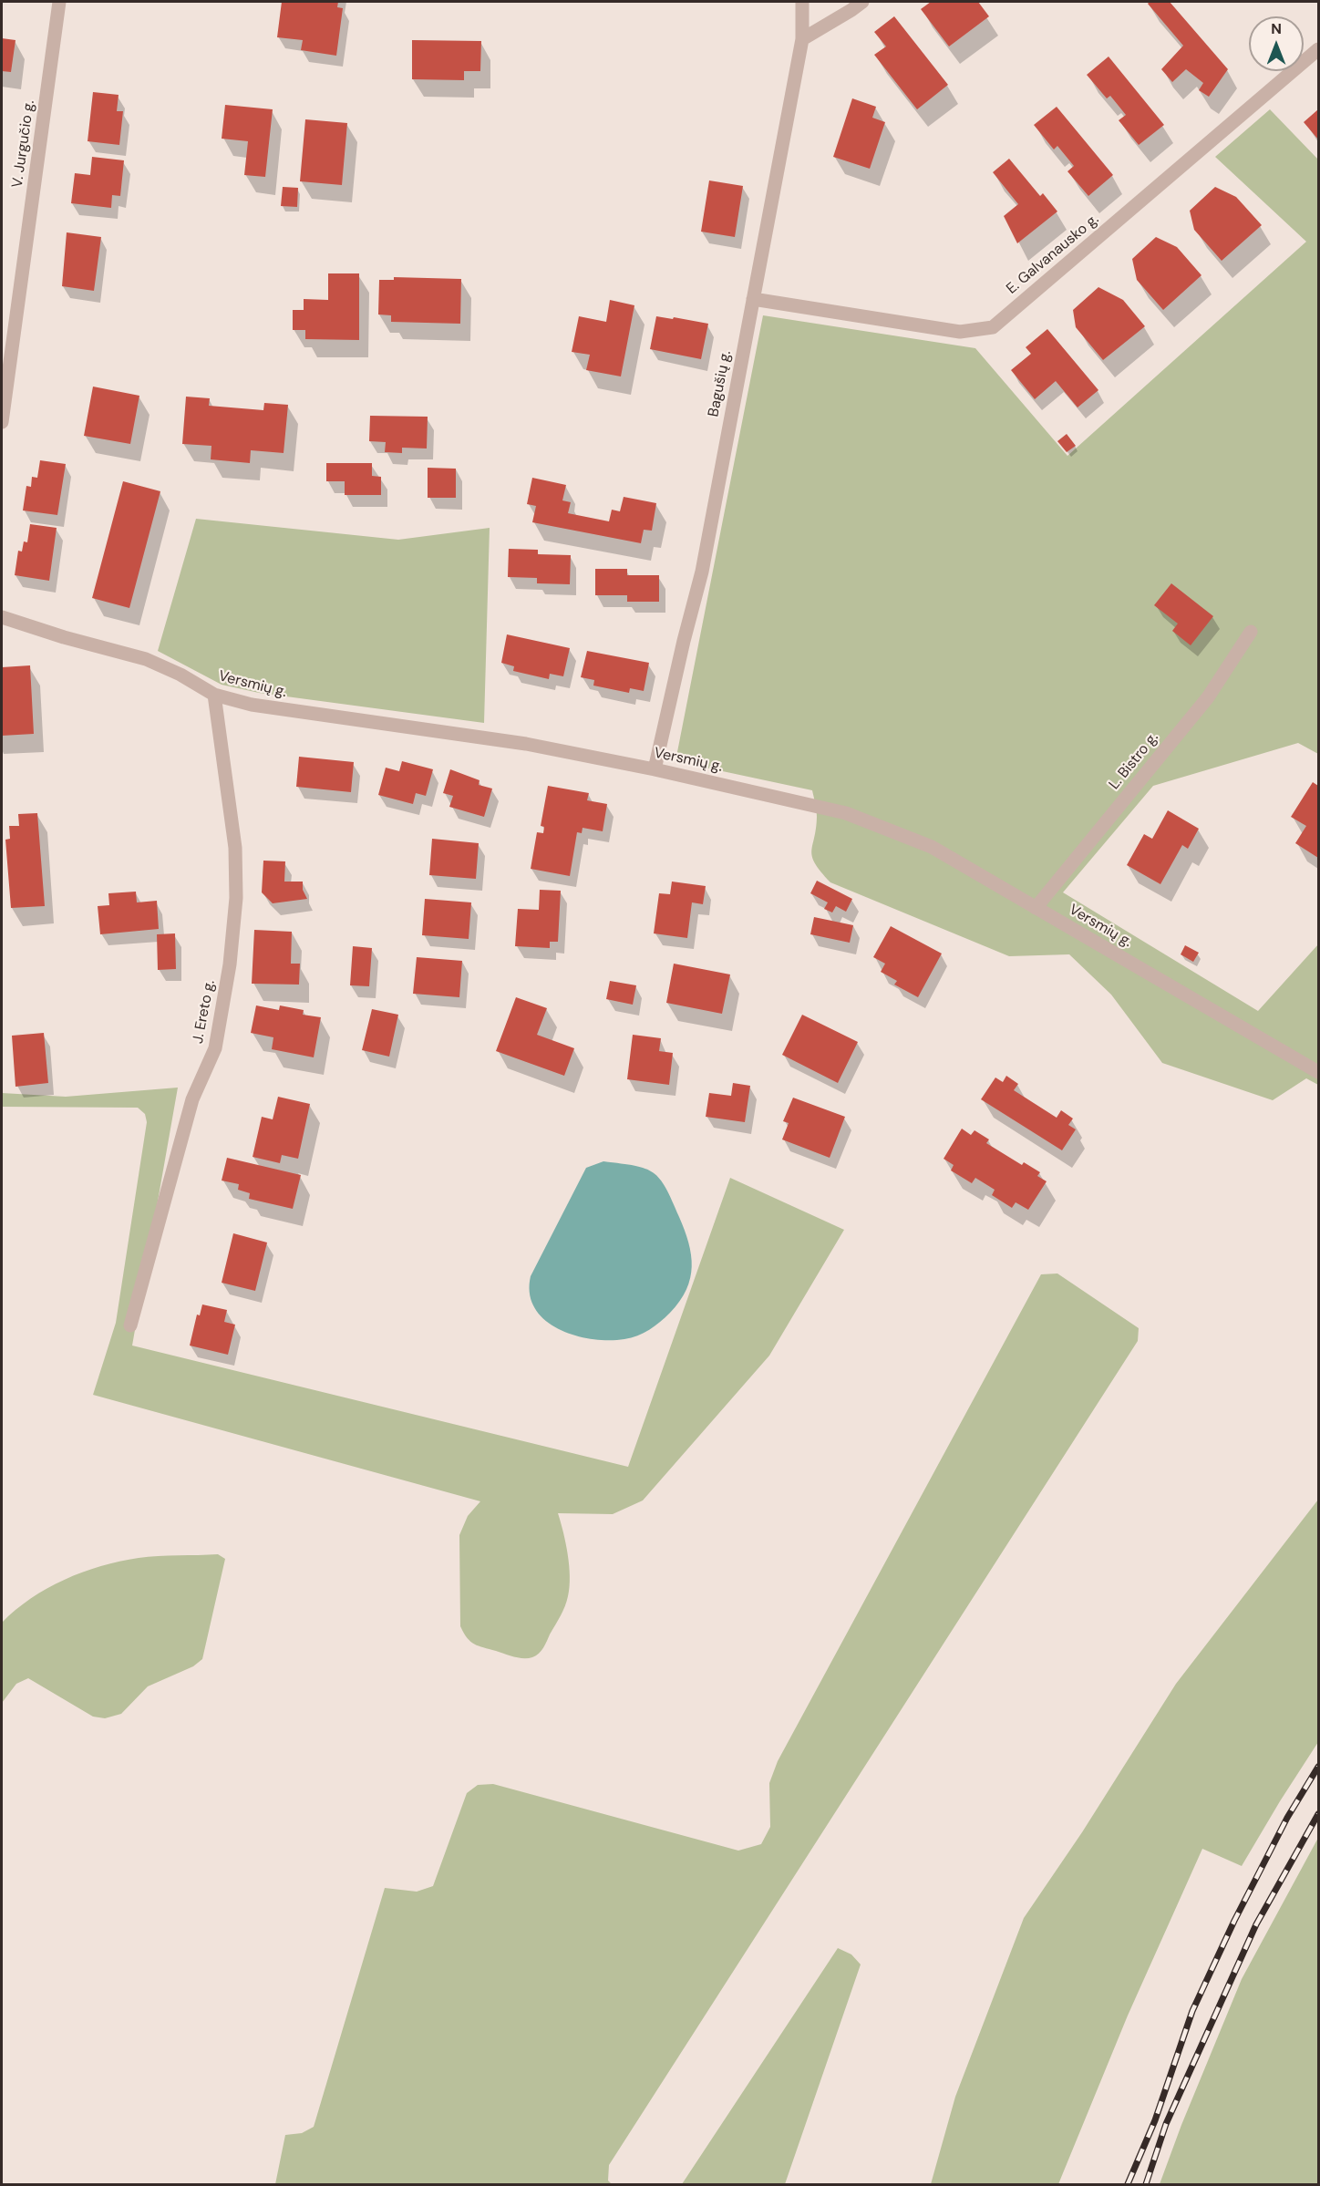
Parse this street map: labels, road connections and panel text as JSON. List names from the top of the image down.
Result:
{
  "streets": {
    "street": [
      "V. Jurgučio g.",
      "E. Galvanausko g.",
      "Bagušių g.",
      "Versmių g.",
      "L. Bistro g.",
      "J. Ereto g."
    ]
  },
  "crossings": [
    ["E. Galvanausko g.", "Bagušių g."],
    ["Bagušių g.", "Versmių g."],
    ["Versmių g.", "L. Bistro g."],
    ["Versmių g.", "J. Ereto g."]
  ],
  "north": "top"
}
